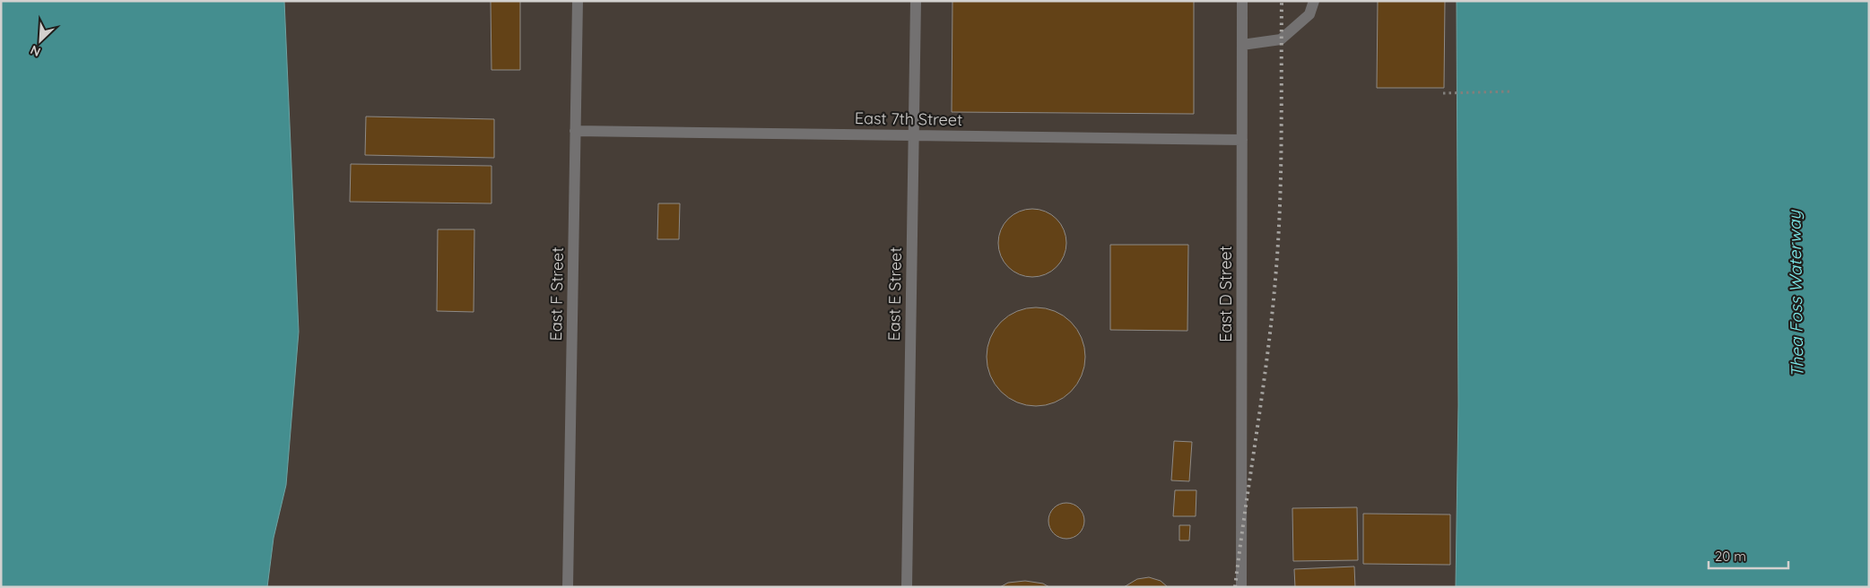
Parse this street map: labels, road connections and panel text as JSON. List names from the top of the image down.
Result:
{
  "streets": {
    "street": [
      "East 7th Street",
      "East F Street",
      "East E Street",
      "East D Street"
    ]
  },
  "crossings": [
    ["East 7th Street", "East F Street"],
    ["East 7th Street", "East E Street"],
    ["East 7th Street", "East D Street"]
  ],
  "water": ["Thea Foss Waterway"],
  "scale_bar": "20 m",
  "north": "bottom left"
}
